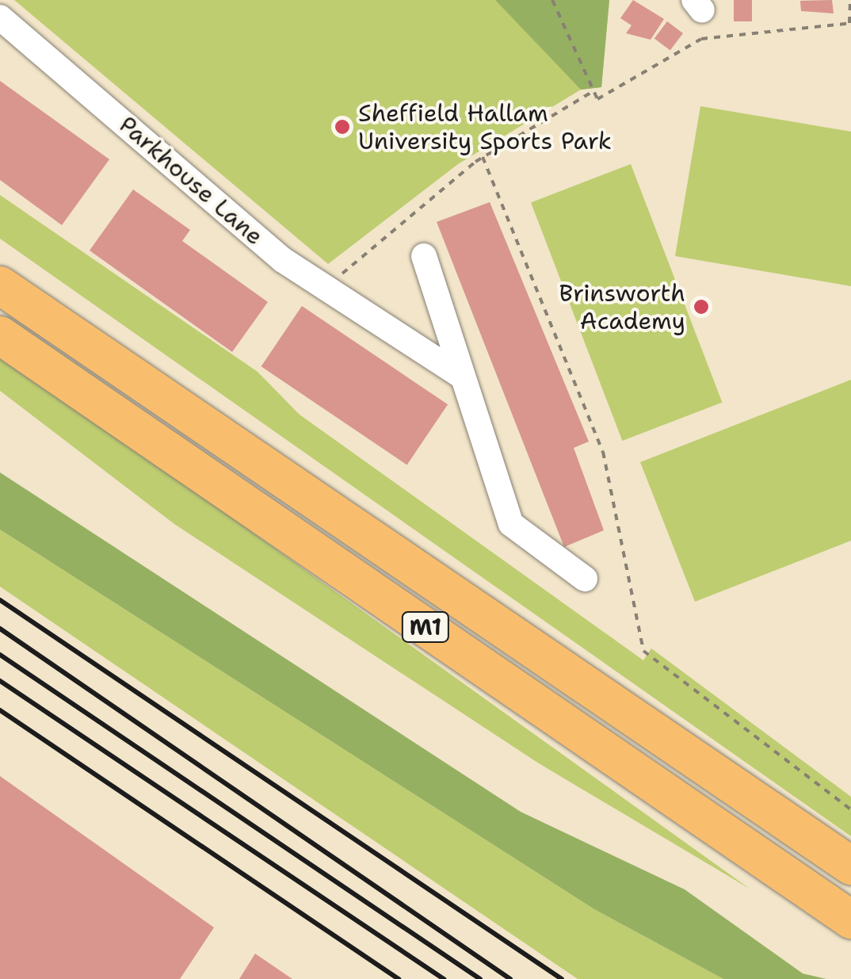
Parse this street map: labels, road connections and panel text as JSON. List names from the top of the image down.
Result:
{
  "streets": {
    "highway": ["M1"],
    "street": ["Parkhouse Lane"]
  },
  "places": ["Sheffield Hallam University Sports Park", "Brinsworth Academy"]
}
